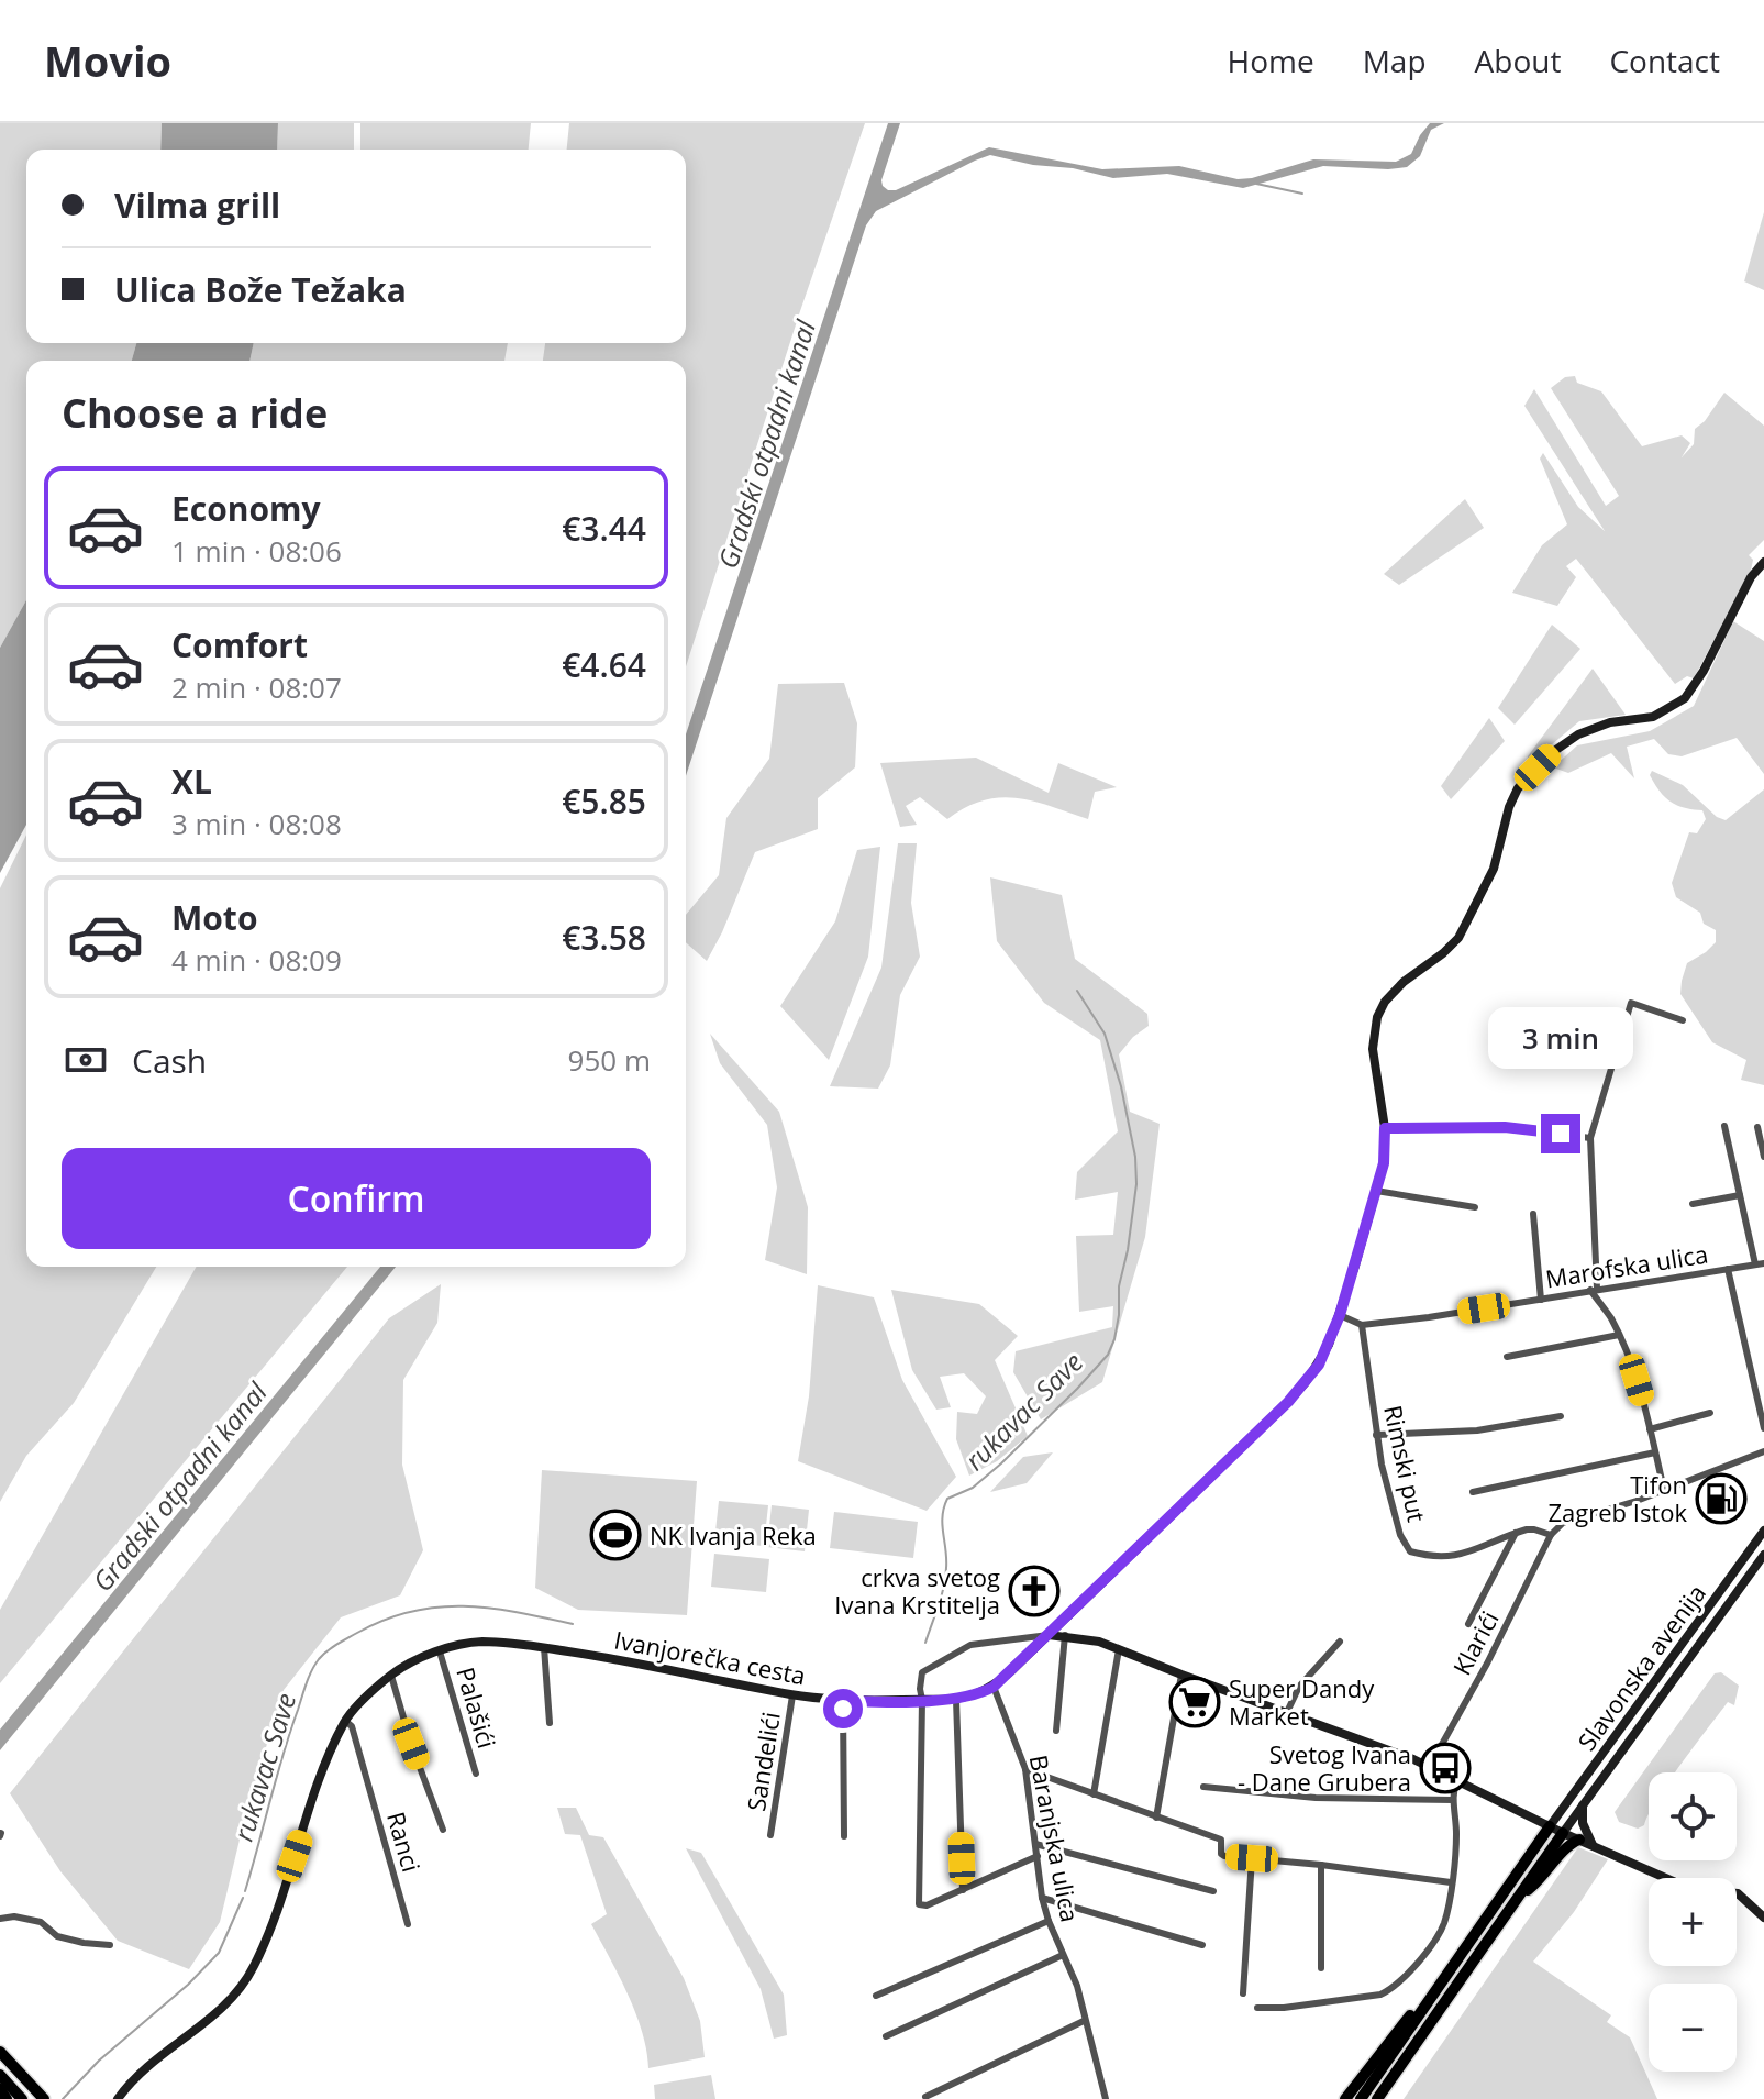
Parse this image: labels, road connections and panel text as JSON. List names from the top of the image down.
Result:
{
  "streets": {
    "main road": ["Ivanjorečka cesta", "Slavonska avenija"],
    "street": [
      "Marofska ulica",
      "Rimski put",
      "Klarići",
      "Palašići",
      "Sandelići",
      "Baranjska ulica",
      "Ranci"
    ]
  },
  "crossings": [
    ["Marofska ulica", "Rimski put"],
    ["Rimski put", "Klarići"],
    ["Ivanjorečka cesta", "Palašići"],
    ["Ivanjorečka cesta", "Sandelići"],
    ["Ivanjorečka cesta", "Baranjska ulica"],
    ["Ivanjorečka cesta", "Ranci"]
  ],
  "water": ["Gradski otpadni kanal", "rukavac Save"],
  "places": {
    "fuel station": ["Tifon Zagreb Istok"],
    "sports": ["NK Ivanja Reka"],
    "church": ["crkva svetog Ivana Krstitelja"],
    "supermarket": ["Super Dandy Market"],
    "bus stop": ["Svetog Ivana - Dane Grubera"]
  },
  "page": {
    "header": "Movio",
    "nav": [
      "Home",
      "Map",
      "About",
      "Contact"
    ],
    "banner": ["Vilma grill", "Ulica Bože Težaka"],
    "heading": "Choose a ride",
    "list": [
      {
        "name": "Economy",
        "note": "1 min · 08:06",
        "value": "€3.44"
      },
      {
        "name": "Comfort",
        "note": "2 min · 08:07",
        "value": "€4.64"
      },
      {
        "name": "XL",
        "note": "3 min · 08:08",
        "value": "€5.85"
      },
      {
        "name": "Moto",
        "note": "4 min · 08:09",
        "value": "€3.58"
      }
    ],
    "bubble": "3 min",
    "pay": ["Cash", "950 m"],
    "buttons": "Confirm",
    "map_buttons": ["+", "−"]
  }
}
